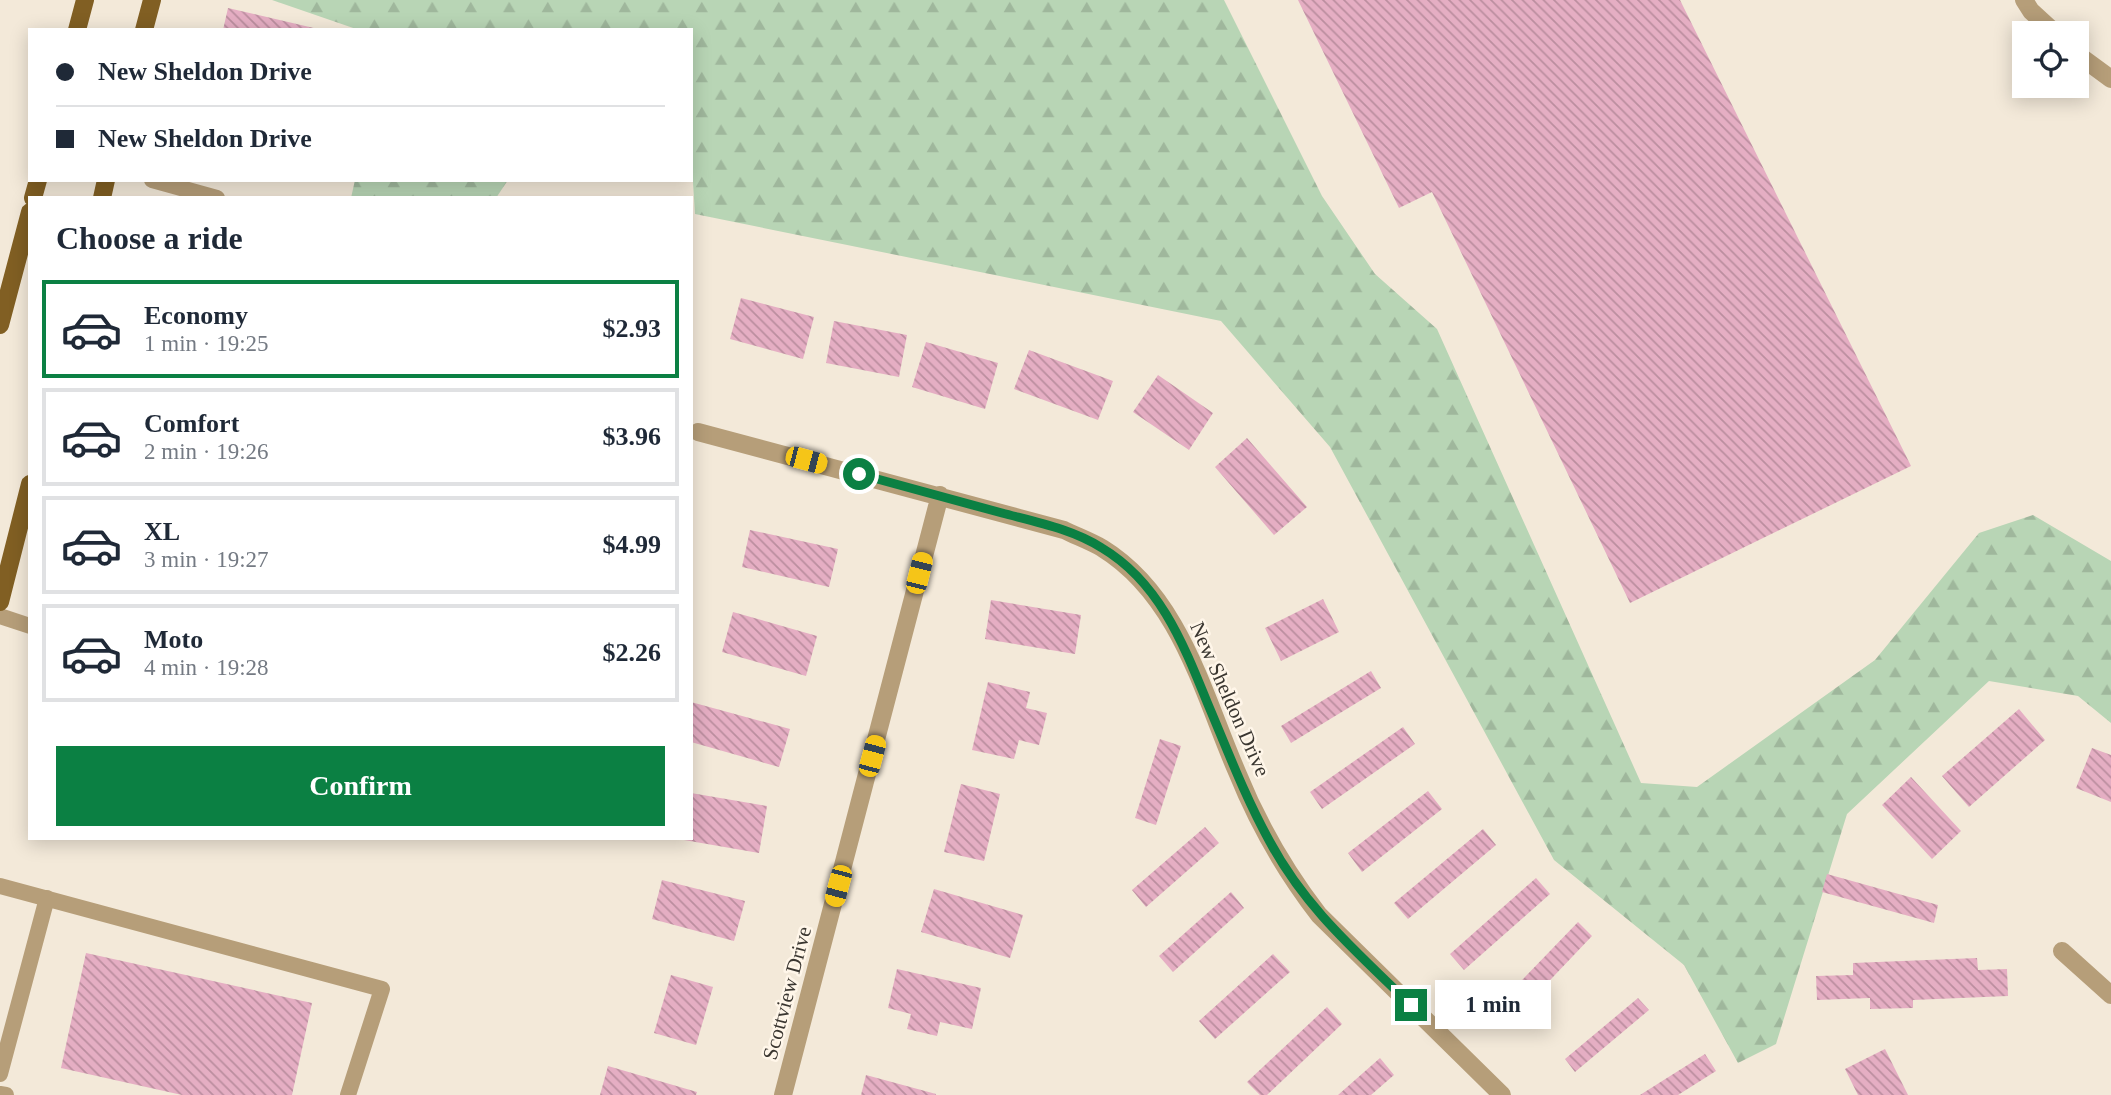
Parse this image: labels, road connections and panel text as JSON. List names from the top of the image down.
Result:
{
  "streets": {
    "street": ["New Sheldon Drive", "Scottview Drive"]
  },
  "crossings": [
    ["New Sheldon Drive", "Scottview Drive"]
  ],
  "page": {
    "banner": ["New Sheldon Drive", "New Sheldon Drive"],
    "heading": "Choose a ride",
    "list": [
      {
        "name": "Economy",
        "note": "1 min · 19:25",
        "value": "$2.93"
      },
      {
        "name": "Comfort",
        "note": "2 min · 19:26",
        "value": "$3.96"
      },
      {
        "name": "XL",
        "note": "3 min · 19:27",
        "value": "$4.99"
      },
      {
        "name": "Moto",
        "note": "4 min · 19:28",
        "value": "$2.26"
      }
    ],
    "buttons": "Confirm",
    "bubble": "1 min"
  }
}
